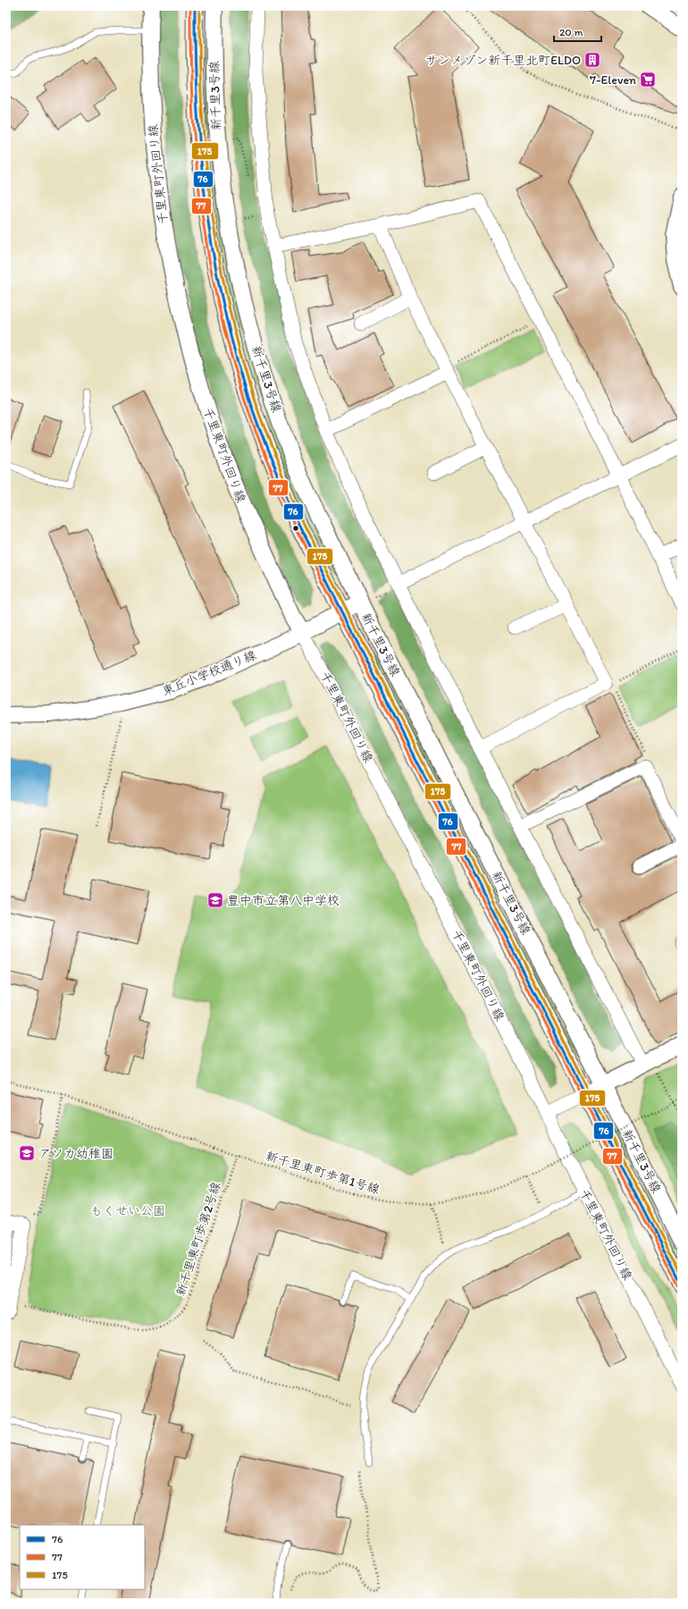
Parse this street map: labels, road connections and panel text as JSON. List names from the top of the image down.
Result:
{
  "streets": {
    "street": ["新千里3号線", "千里東町外回り線", "東丘小学校通り線"],
    "path": ["新千里東町歩第1号線", "新千里東町歩第2号線"]
  },
  "crossings": [
    ["新千里3号線", "東丘小学校通り線"],
    ["千里東町外回り線", "東丘小学校通り線"],
    ["新千里東町歩第1号線", "新千里東町歩第2号線"]
  ],
  "parks": ["もくせい公園"],
  "places": {
    "building": ["サンメゾン新千里北町ELDO"],
    "supermarket": ["7-Eleven"],
    "school or university": ["豊中市立第八中学校", "アソカ幼稚園"]
  },
  "lines": ["transit line 76", "transit line 77", "transit line 175"],
  "legend": ["76", "77", "175"],
  "scale_bar": "20 m"
}
